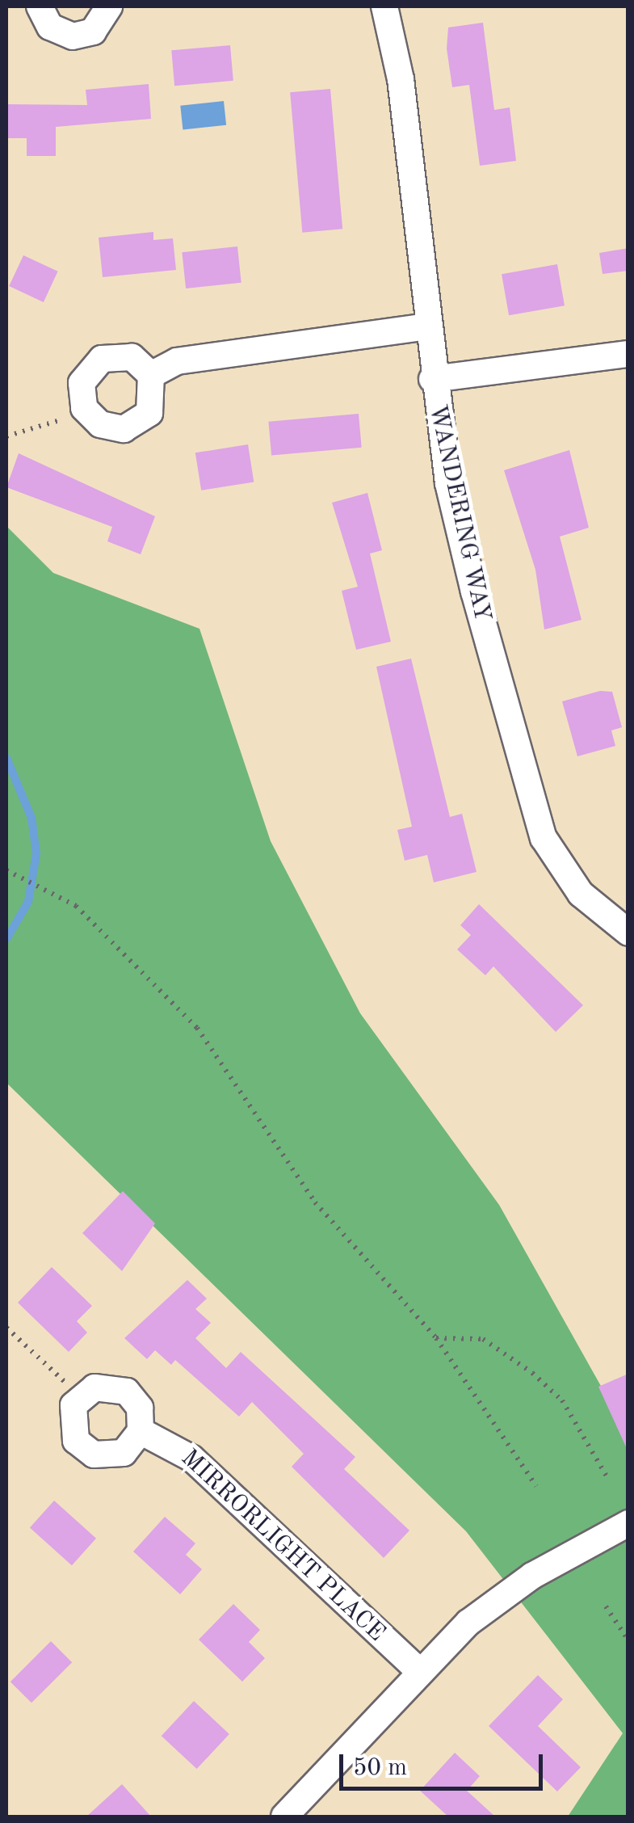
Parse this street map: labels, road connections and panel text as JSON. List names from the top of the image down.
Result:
{
  "streets": {
    "street": ["WANDERING WAY", "MIRRORLIGHT PLACE"]
  },
  "scale_bar": "50 m"
}
